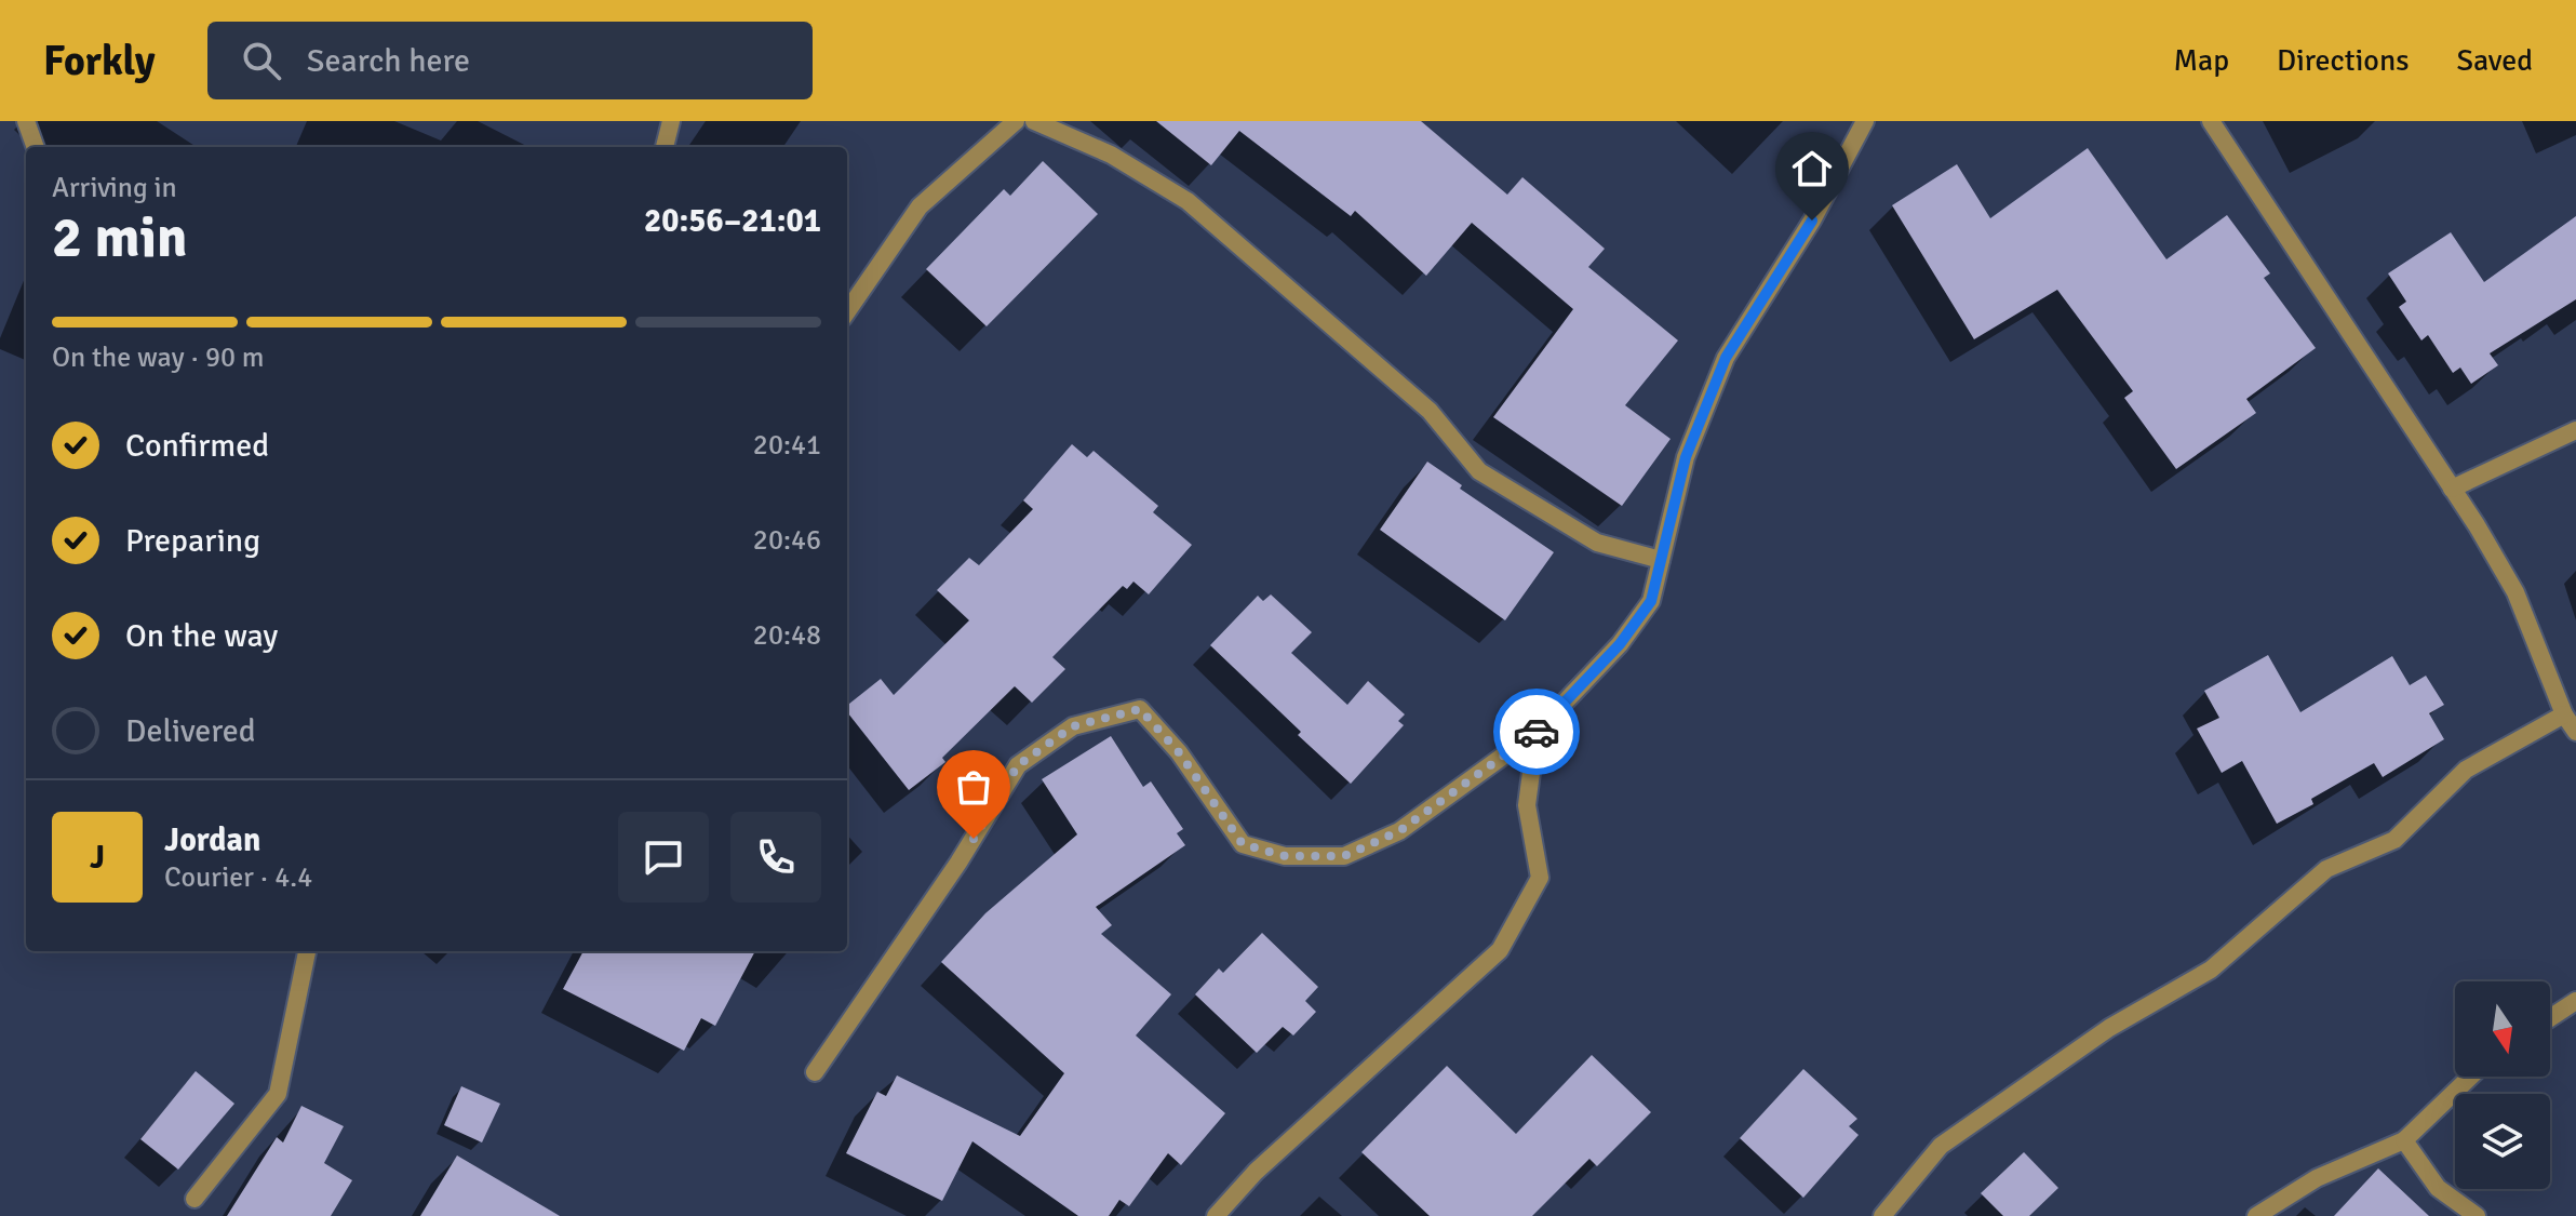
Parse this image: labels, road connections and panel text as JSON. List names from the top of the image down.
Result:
{
  "north": "bottom",
  "page": {
    "header": "Forkly",
    "search": "Search here",
    "nav": ["Map", "Directions", "Saved"],
    "heading": ["2 min", "Arriving in", "20:56–21:01"],
    "panel": ["Jordan", "Courier · 4.4"],
    "bar": "On the way · 90 m",
    "list": [
      ["Confirmed", "20:41"],
      ["Preparing", "20:46"],
      ["On the way", "20:48"],
      "Delivered"
    ],
    "round": "J"
  }
}
